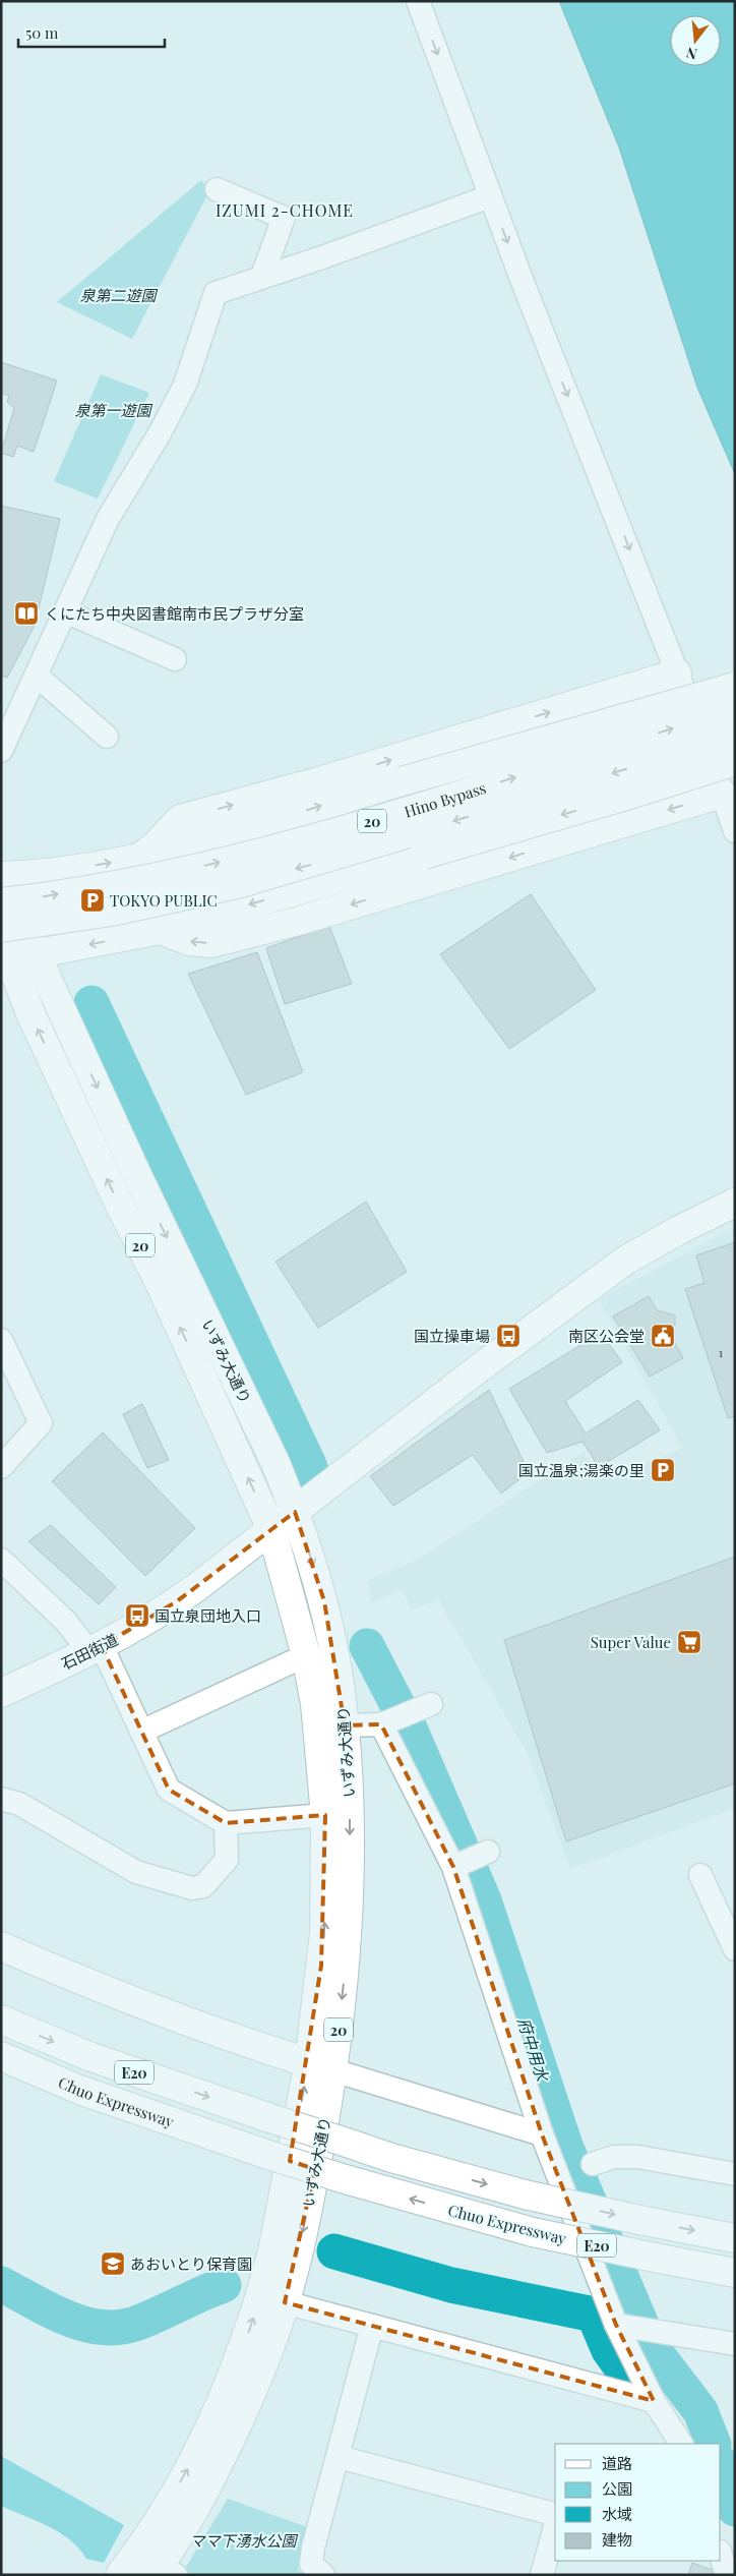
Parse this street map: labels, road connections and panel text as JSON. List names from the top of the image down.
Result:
{
  "streets": {
    "main road": [
      "Hino Bypass",
      "20",
      "いずみ大通り",
      "石田街道",
      "E20",
      "Chuo Expressway"
    ]
  },
  "crossings": [
    ["20", "いずみ大通り"],
    ["いずみ大通り", "石田街道"]
  ],
  "districts": ["IZUMI 2-CHOME"],
  "water": ["府中用水"],
  "parks": ["泉第二遊園", "泉第一遊園", "ママ下湧水公園"],
  "places": {
    "library": ["くにたち中央図書館南市民プラザ分室"],
    "parking": ["TOKYO PUBLIC", "国立温泉;湯楽の里"],
    "bus stop": ["国立操車場", "国立泉団地入口"],
    "public building": ["南区公会堂"],
    "supermarket": ["Super Value"],
    "school or university": ["あおいとり保育園"]
  },
  "house_numbers": ["1"],
  "legend": [
    "道路",
    "公園",
    "水域",
    "建物"
  ],
  "scale_bar": "50 m",
  "north": "bottom"
}
